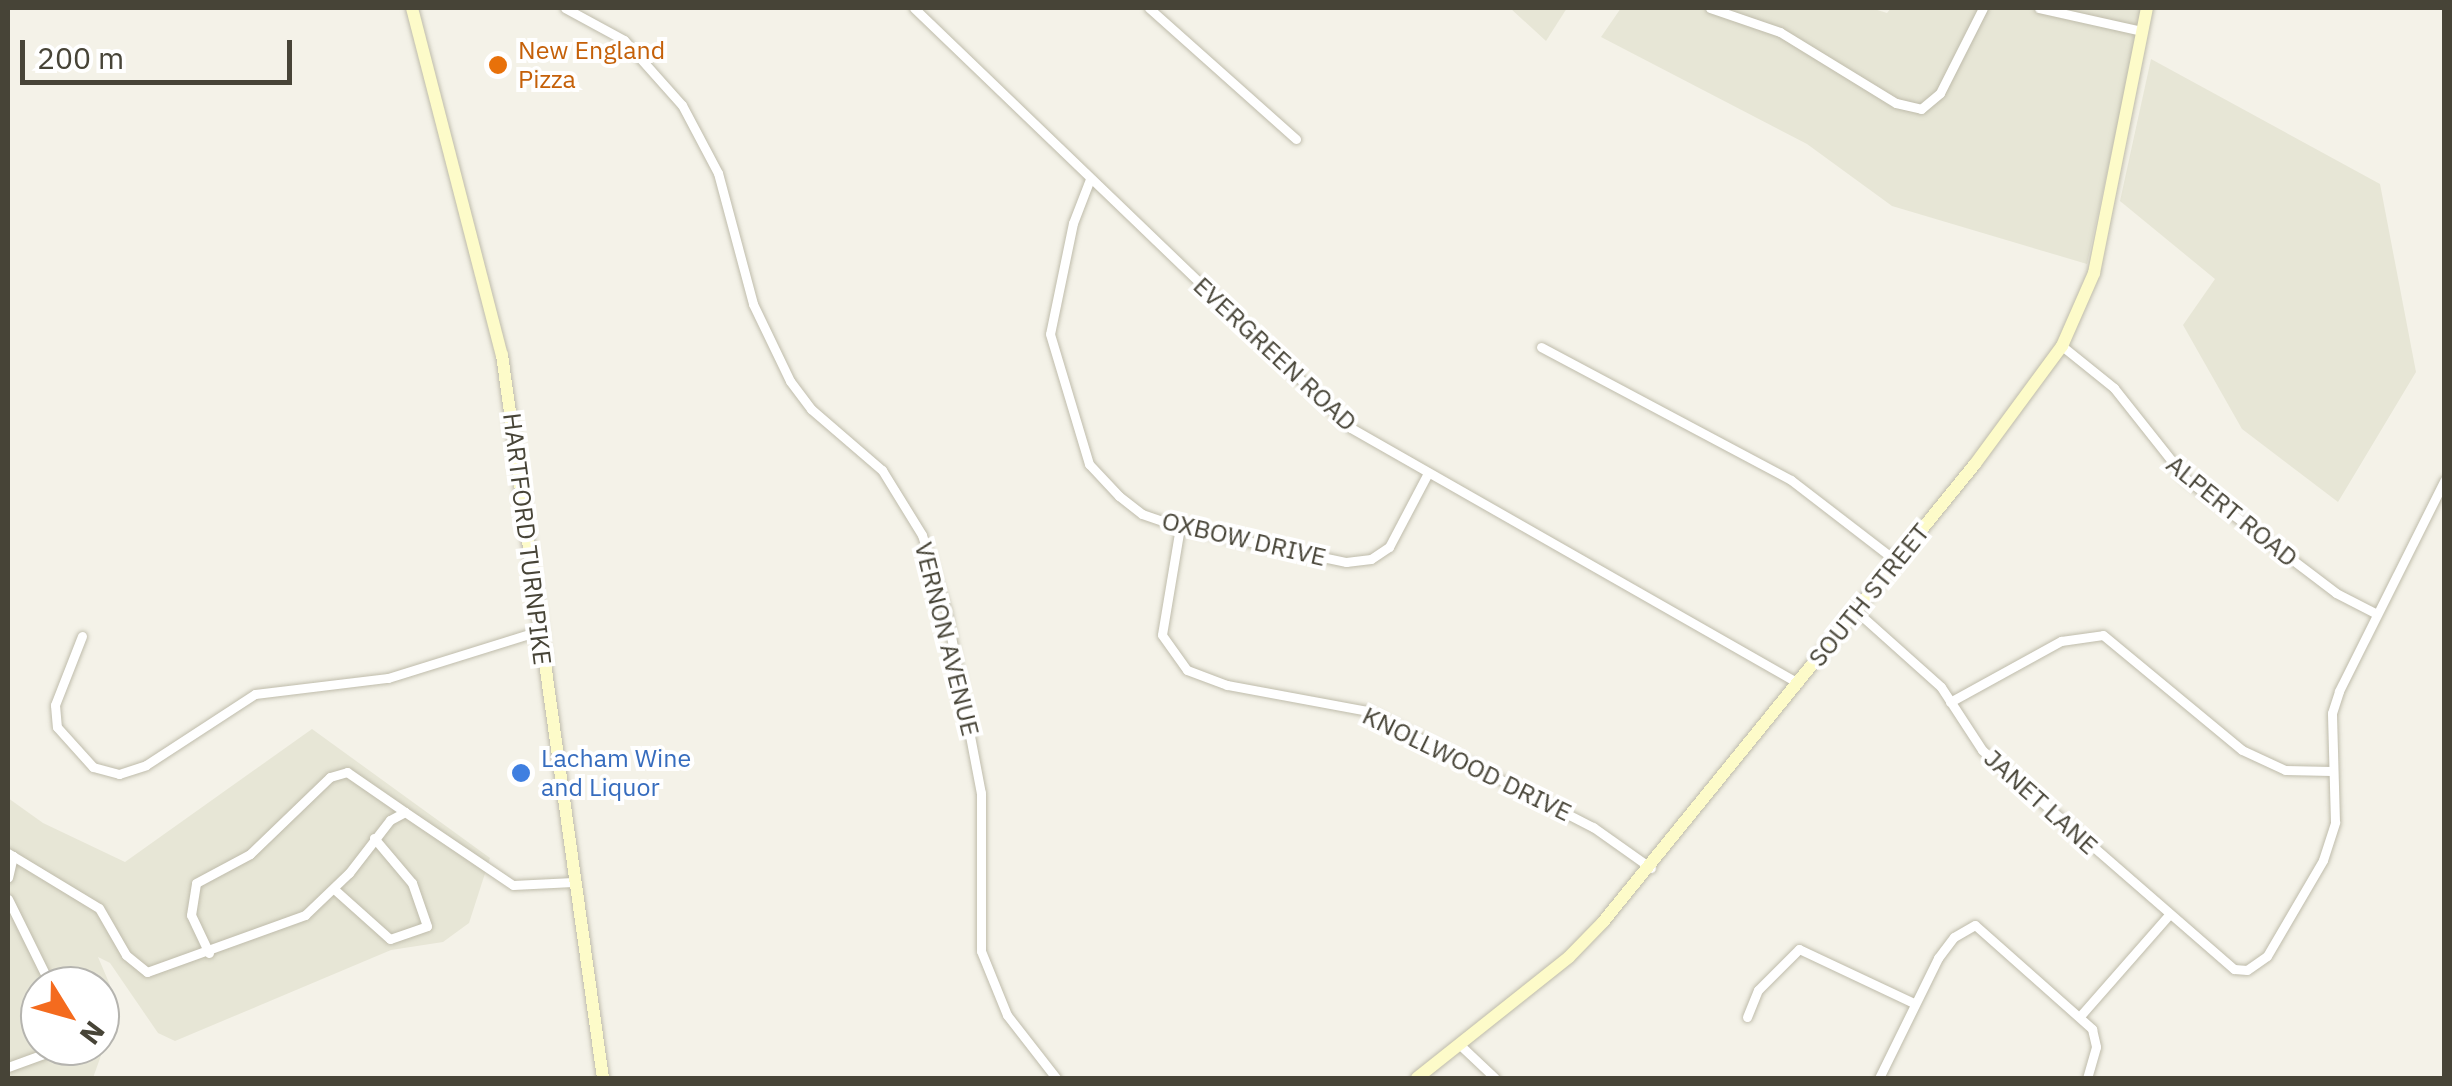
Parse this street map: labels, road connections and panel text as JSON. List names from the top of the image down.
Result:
{
  "streets": {
    "street": [
      "EVERGREEN ROAD",
      "ALPERT ROAD",
      "HARTFORD TURNPIKE",
      "OXBOW DRIVE",
      "SOUTH STREET",
      "VERNON AVENUE",
      "KNOLLWOOD DRIVE",
      "JANET LANE"
    ]
  },
  "crossings": [
    ["EVERGREEN ROAD", "OXBOW DRIVE"],
    ["EVERGREEN ROAD", "SOUTH STREET"],
    ["ALPERT ROAD", "SOUTH STREET"],
    ["OXBOW DRIVE", "KNOLLWOOD DRIVE"],
    ["SOUTH STREET", "KNOLLWOOD DRIVE"],
    ["SOUTH STREET", "JANET LANE"]
  ],
  "places": ["New England Pizza", "Lacham Wine and Liquor"],
  "scale_bar": "200 m",
  "north": "bottom right"
}
